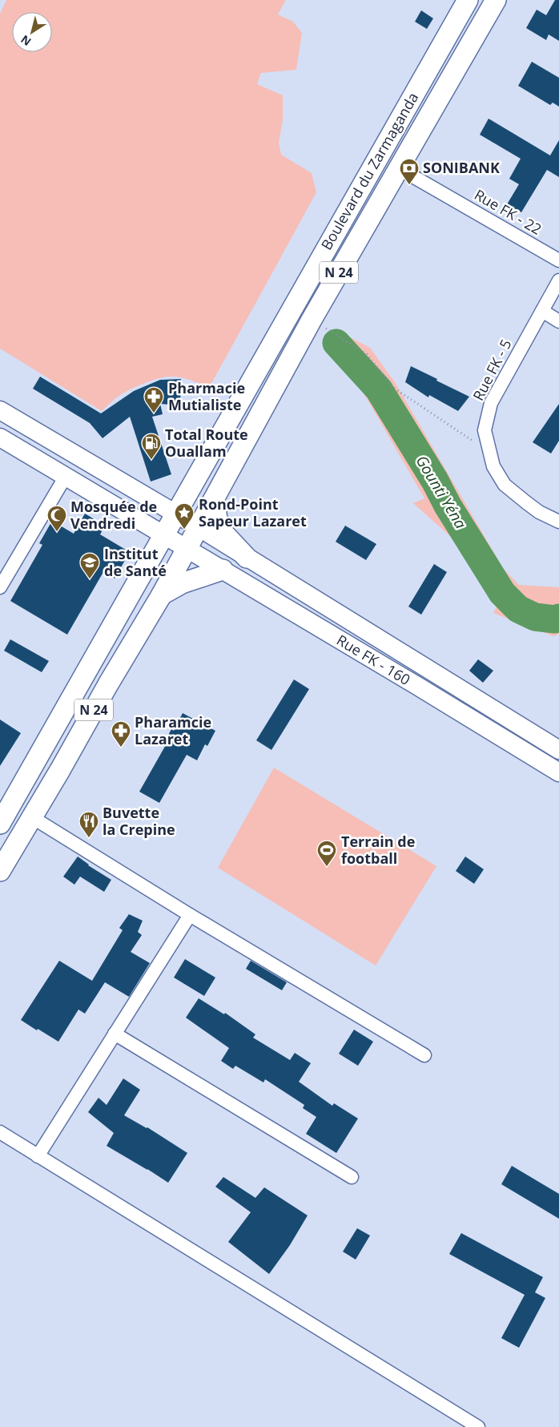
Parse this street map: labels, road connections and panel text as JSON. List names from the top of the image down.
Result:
{
  "streets": {
    "main road": ["Boulevard du Zarmaganda", "N 24", "Rue FK - 160"],
    "street": ["Rue FK - 22", "Rue FK - 5"]
  },
  "crossings": [
    ["Boulevard du Zarmaganda", "Rue FK - 22"],
    ["Boulevard du Zarmaganda", "Rue FK - 160"]
  ],
  "water": ["Gounti Yéna"],
  "places": {
    "bank": ["SONIBANK"],
    "pharmacy": ["Pharmacie Mutialiste", "Pharamcie Lazaret"],
    "fuel station": ["Total Route Ouallam"],
    "place": ["Rond-Point Sapeur Lazaret"],
    "mosque": ["Mosquée de Vendredi"],
    "school or university": ["Institut de Santé"],
    "restaurant": ["Buvette la Crepine"],
    "sports": ["Terrain de football"]
  },
  "north": "bottom left"
}
